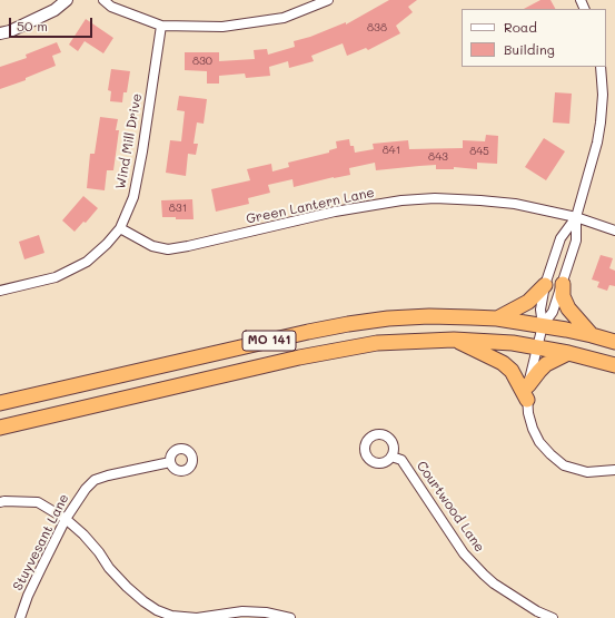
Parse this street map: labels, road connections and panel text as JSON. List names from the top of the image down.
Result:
{
  "streets": {
    "highway": ["MO 141"],
    "street": [
      "Wind Mill Drive",
      "Green Lantern Lane",
      "Courtwood Lane",
      "Stuyvesant Lane"
    ]
  },
  "crossings": [
    ["Wind Mill Drive", "Green Lantern Lane"]
  ],
  "house_numbers": [
    "838",
    "830",
    "841",
    "845",
    "843",
    "831"
  ],
  "legend": ["Road", "Building"],
  "scale_bar": "50 m"
}
